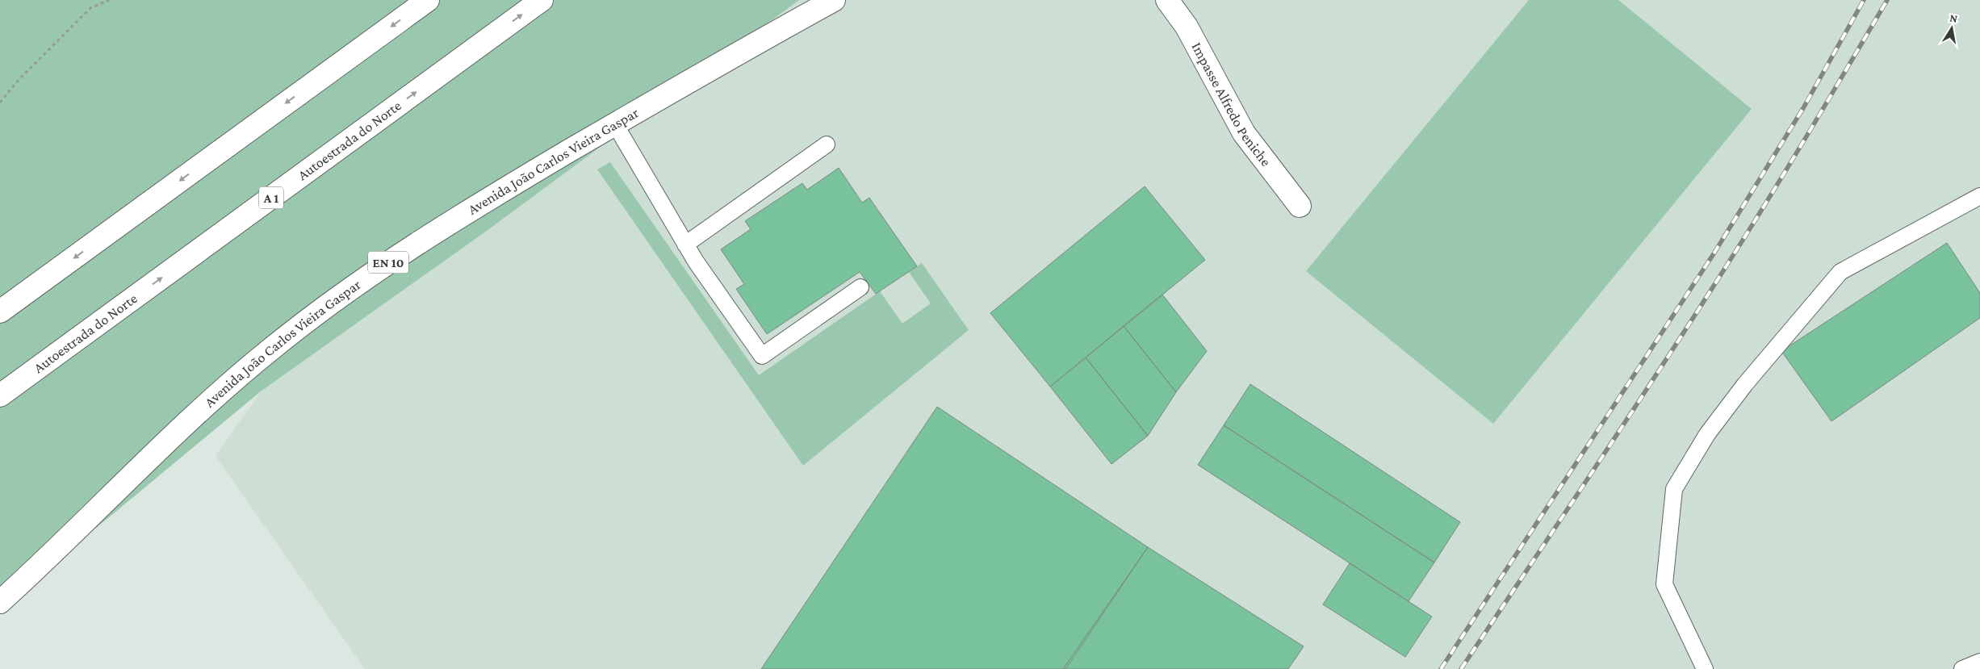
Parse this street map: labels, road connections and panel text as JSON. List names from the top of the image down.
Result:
{
  "streets": {
    "main road": [
      "Impasse Alfredo Peniche",
      "Autoestrada do Norte",
      "Avenida João Carlos Vieira Gaspar",
      "A 1",
      "EN 10"
    ]
  },
  "north": "top"
}
